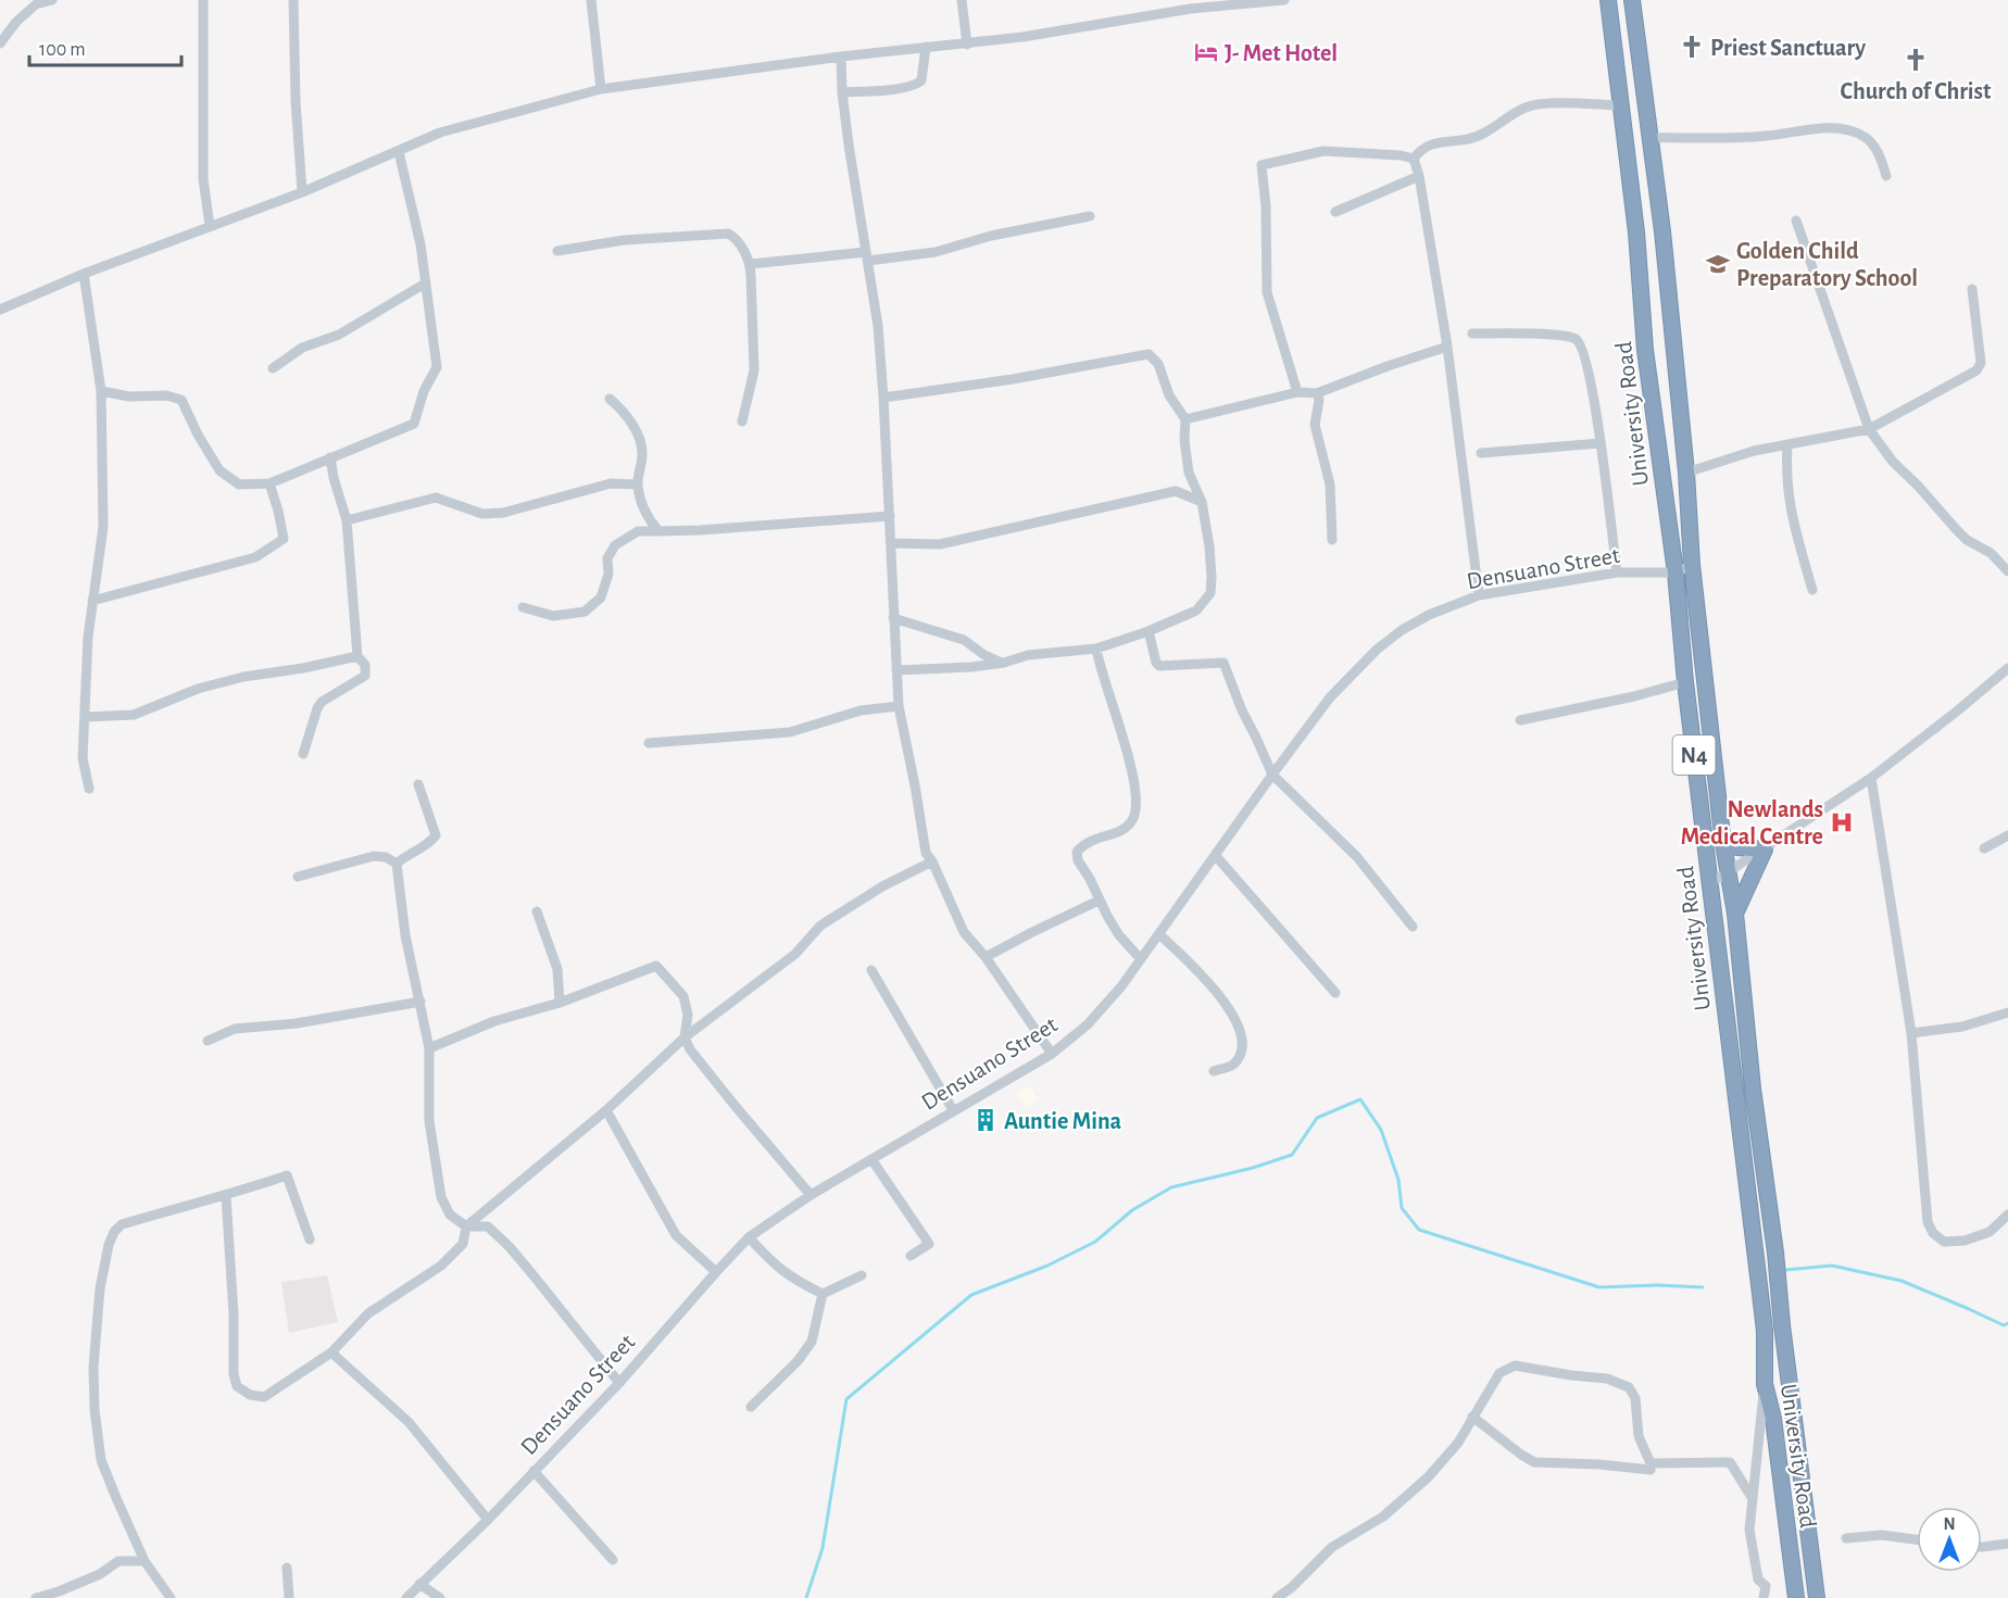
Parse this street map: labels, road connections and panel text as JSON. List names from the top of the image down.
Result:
{
  "streets": {
    "highway": ["University Road", "N4"],
    "street": ["Densuano Street"]
  },
  "crossings": [
    ["University Road", "Densuano Street"]
  ],
  "places": {
    "church": ["Priest Sanctuary", "Church of Christ"],
    "hotel": ["J- Met Hotel"],
    "school or university": ["Golden Child Preparatory School"],
    "hospital": ["Newlands Medical Centre"],
    "building": ["Auntie Mina"]
  },
  "scale_bar": "100 m",
  "north": "top"
}
